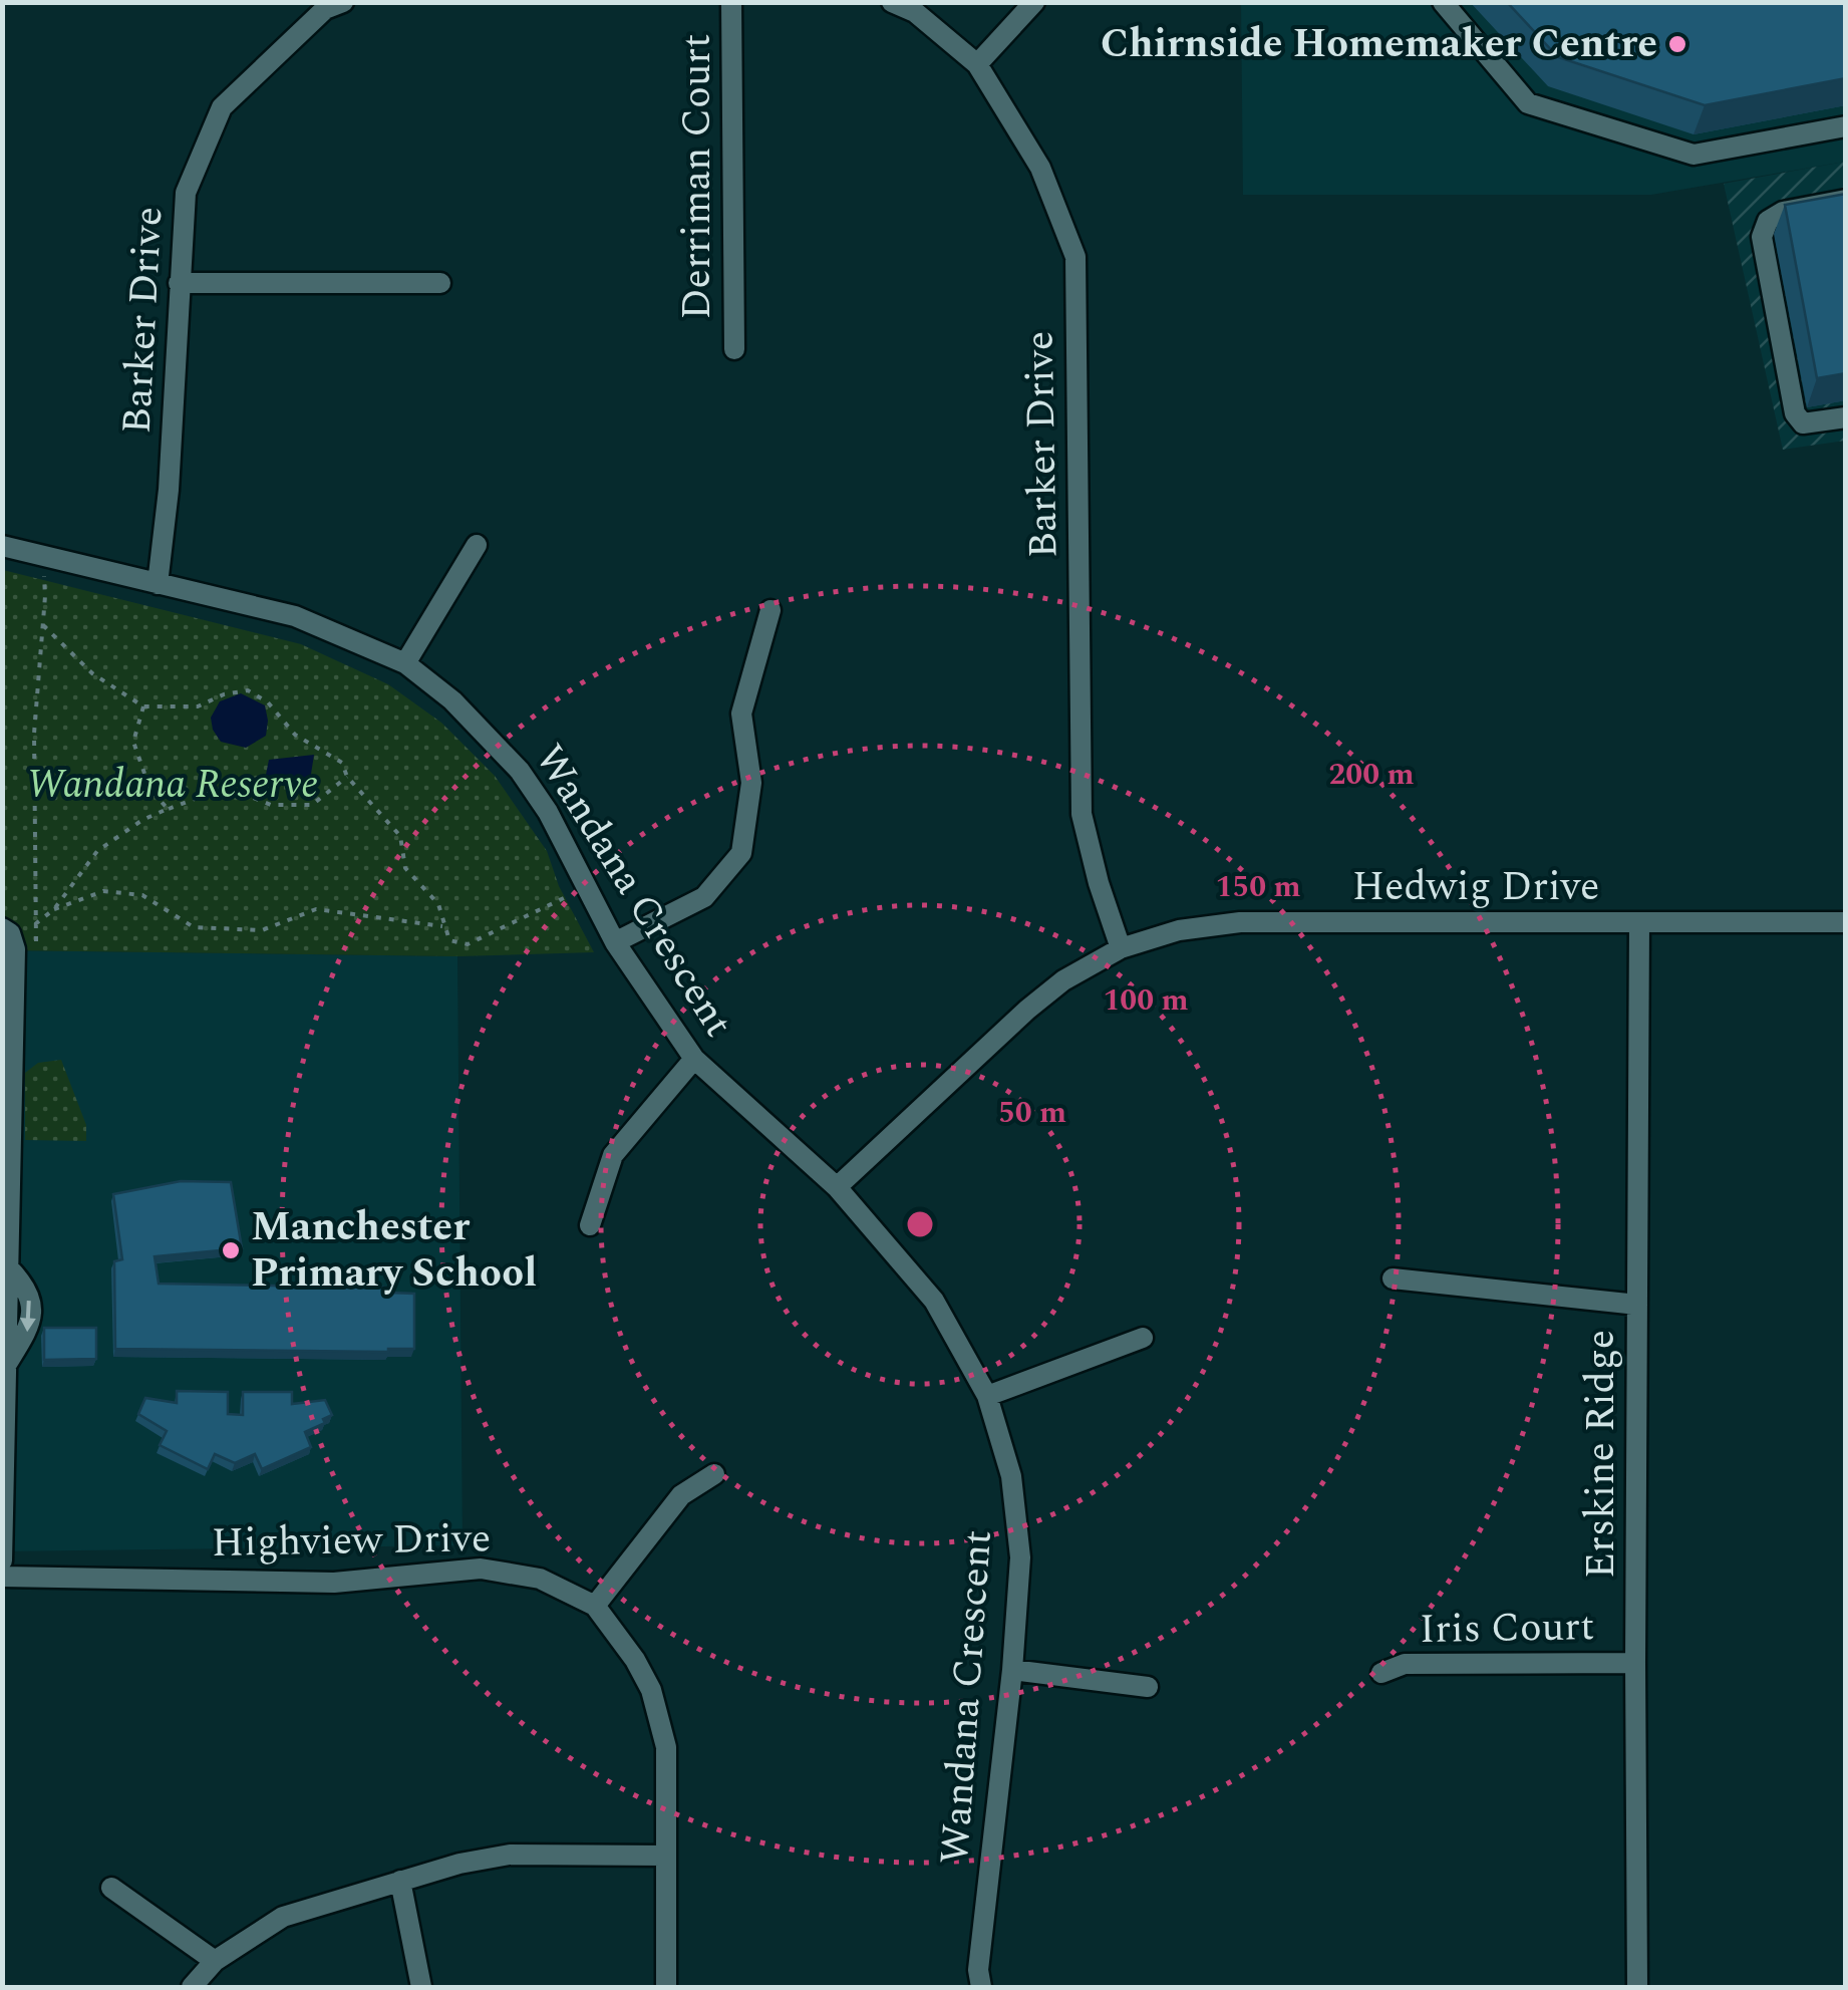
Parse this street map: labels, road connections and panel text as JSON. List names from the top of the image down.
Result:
{
  "streets": {
    "street": [
      "Derriman Court",
      "Barker Drive",
      "Hedwig Drive",
      "Wandana Crescent",
      "Erskine Ridge",
      "Highview Drive",
      "Iris Court"
    ]
  },
  "crossings": [
    ["Barker Drive", "Hedwig Drive"],
    ["Barker Drive", "Wandana Crescent"],
    ["Hedwig Drive", "Wandana Crescent"],
    ["Hedwig Drive", "Erskine Ridge"],
    ["Erskine Ridge", "Iris Court"]
  ],
  "parks": ["Wandana Reserve"],
  "places": ["Chirnside Homemaker Centre", "Manchester Primary School"],
  "rings": [
    "200 m",
    "150 m",
    "100 m",
    "50 m"
  ]
}
